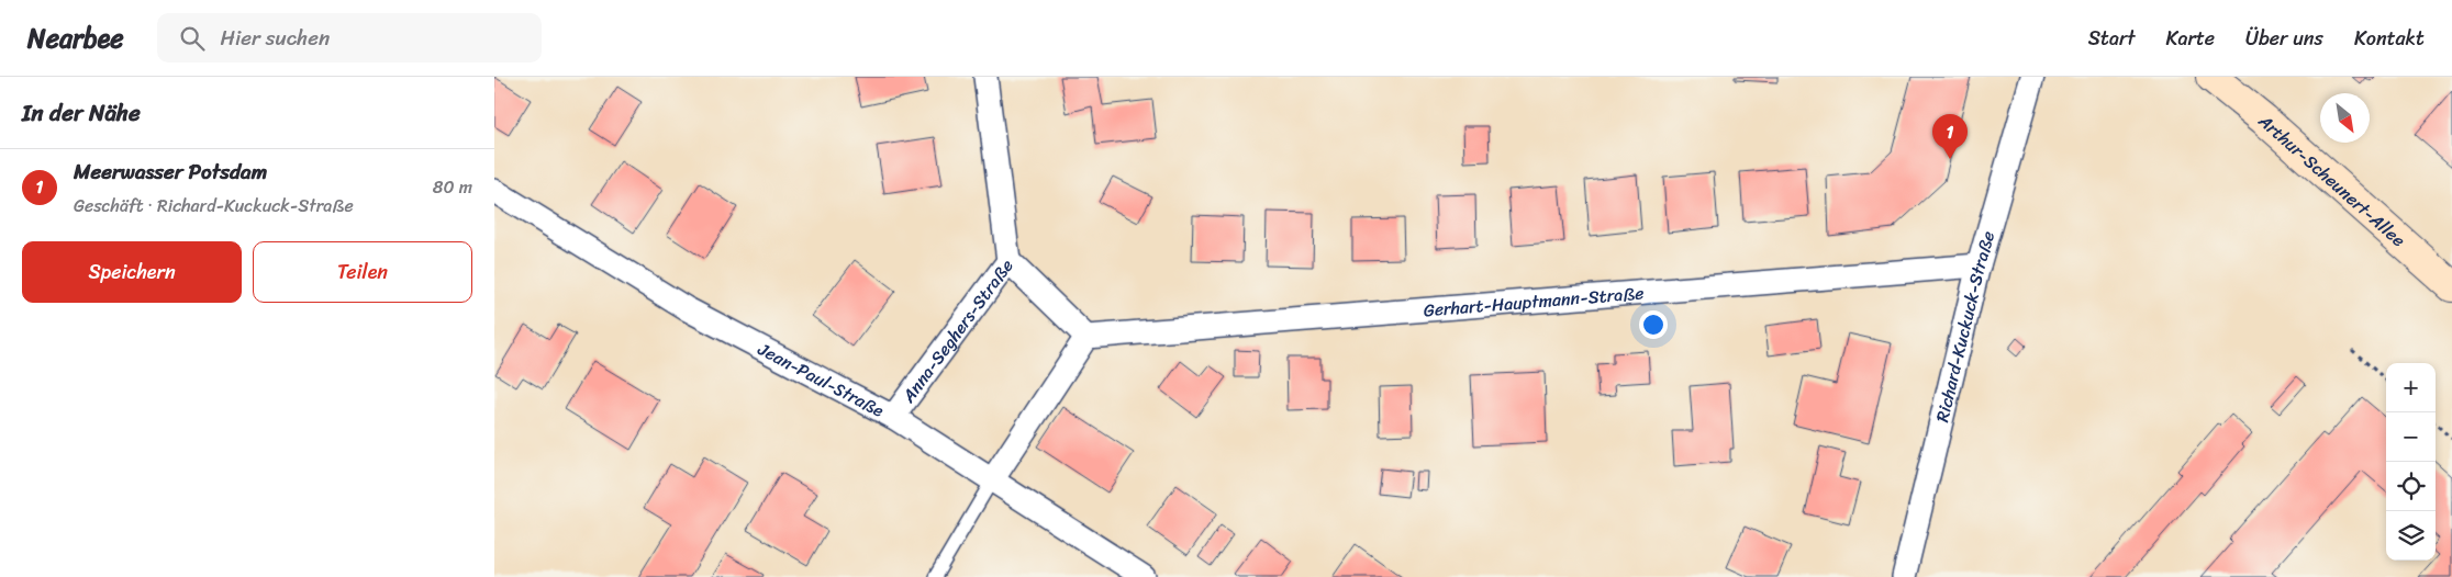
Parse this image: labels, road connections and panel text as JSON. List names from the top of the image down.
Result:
{
  "streets": {
    "main road": ["Arthur-Scheunert-Allee"],
    "street": [
      "Gerhart-Hauptmann-Straße",
      "Richard-Kuckuck-Straße",
      "Anna-Seghers-Straße",
      "Jean-Paul-Straße"
    ]
  },
  "crossings": [
    ["Gerhart-Hauptmann-Straße", "Richard-Kuckuck-Straße"],
    ["Anna-Seghers-Straße", "Jean-Paul-Straße"]
  ],
  "north": "bottom right",
  "page": {
    "header": "Nearbee",
    "search": "Hier suchen",
    "nav": [
      "Start",
      "Karte",
      "Über uns",
      "Kontakt"
    ],
    "heading": "In der Nähe",
    "pins": "1",
    "list": [
      {
        "mark": "1",
        "name": "Meerwasser Potsdam",
        "note": "Geschäft · Richard-Kuckuck-Straße",
        "value": "80 m"
      }
    ],
    "buttons": ["Speichern", "Teilen"],
    "map_buttons": ["+", "−"]
  }
}
